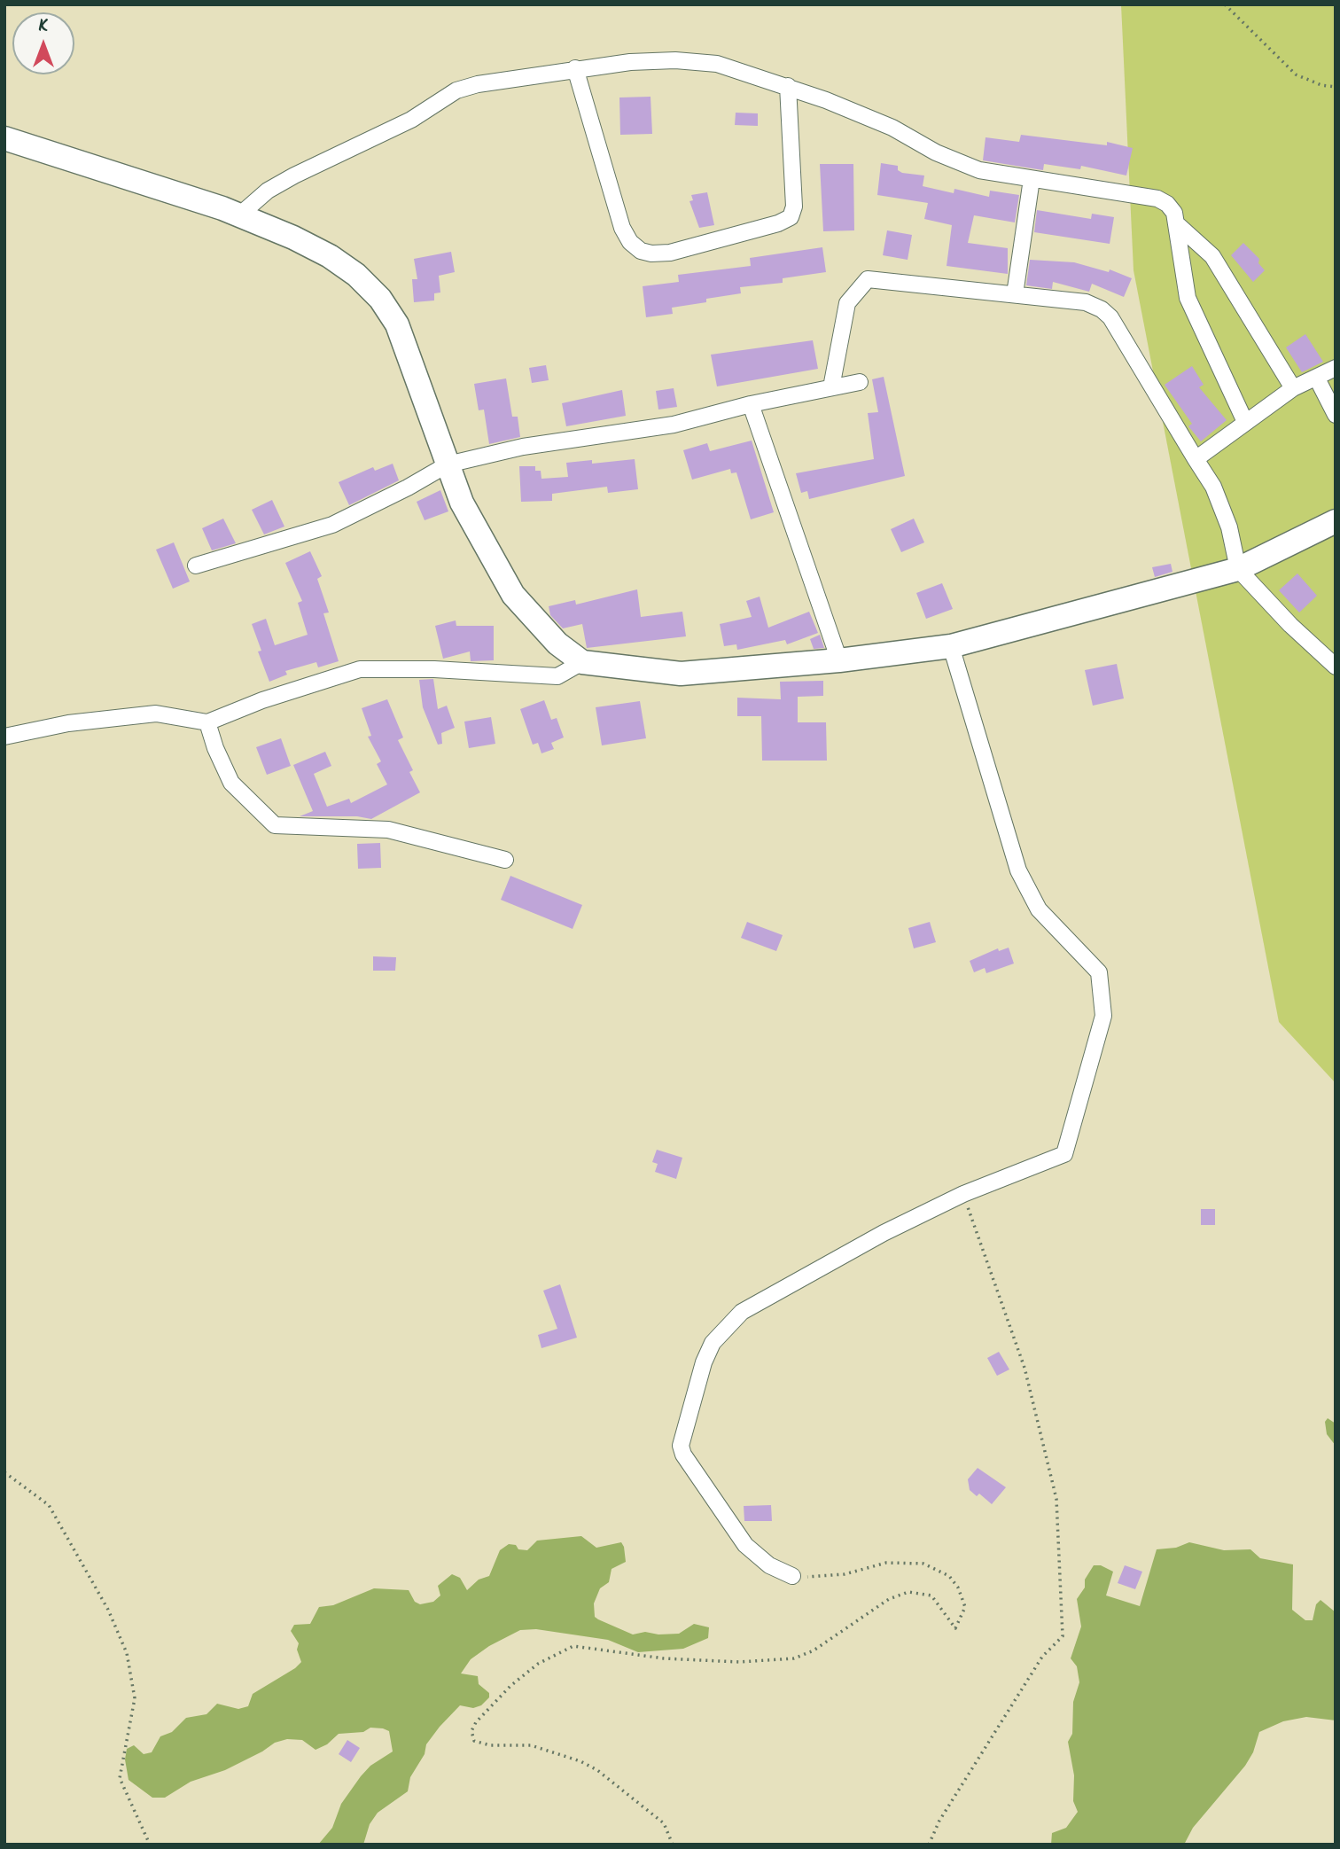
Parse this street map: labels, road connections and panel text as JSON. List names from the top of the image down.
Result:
{
  "north": "top"
}
